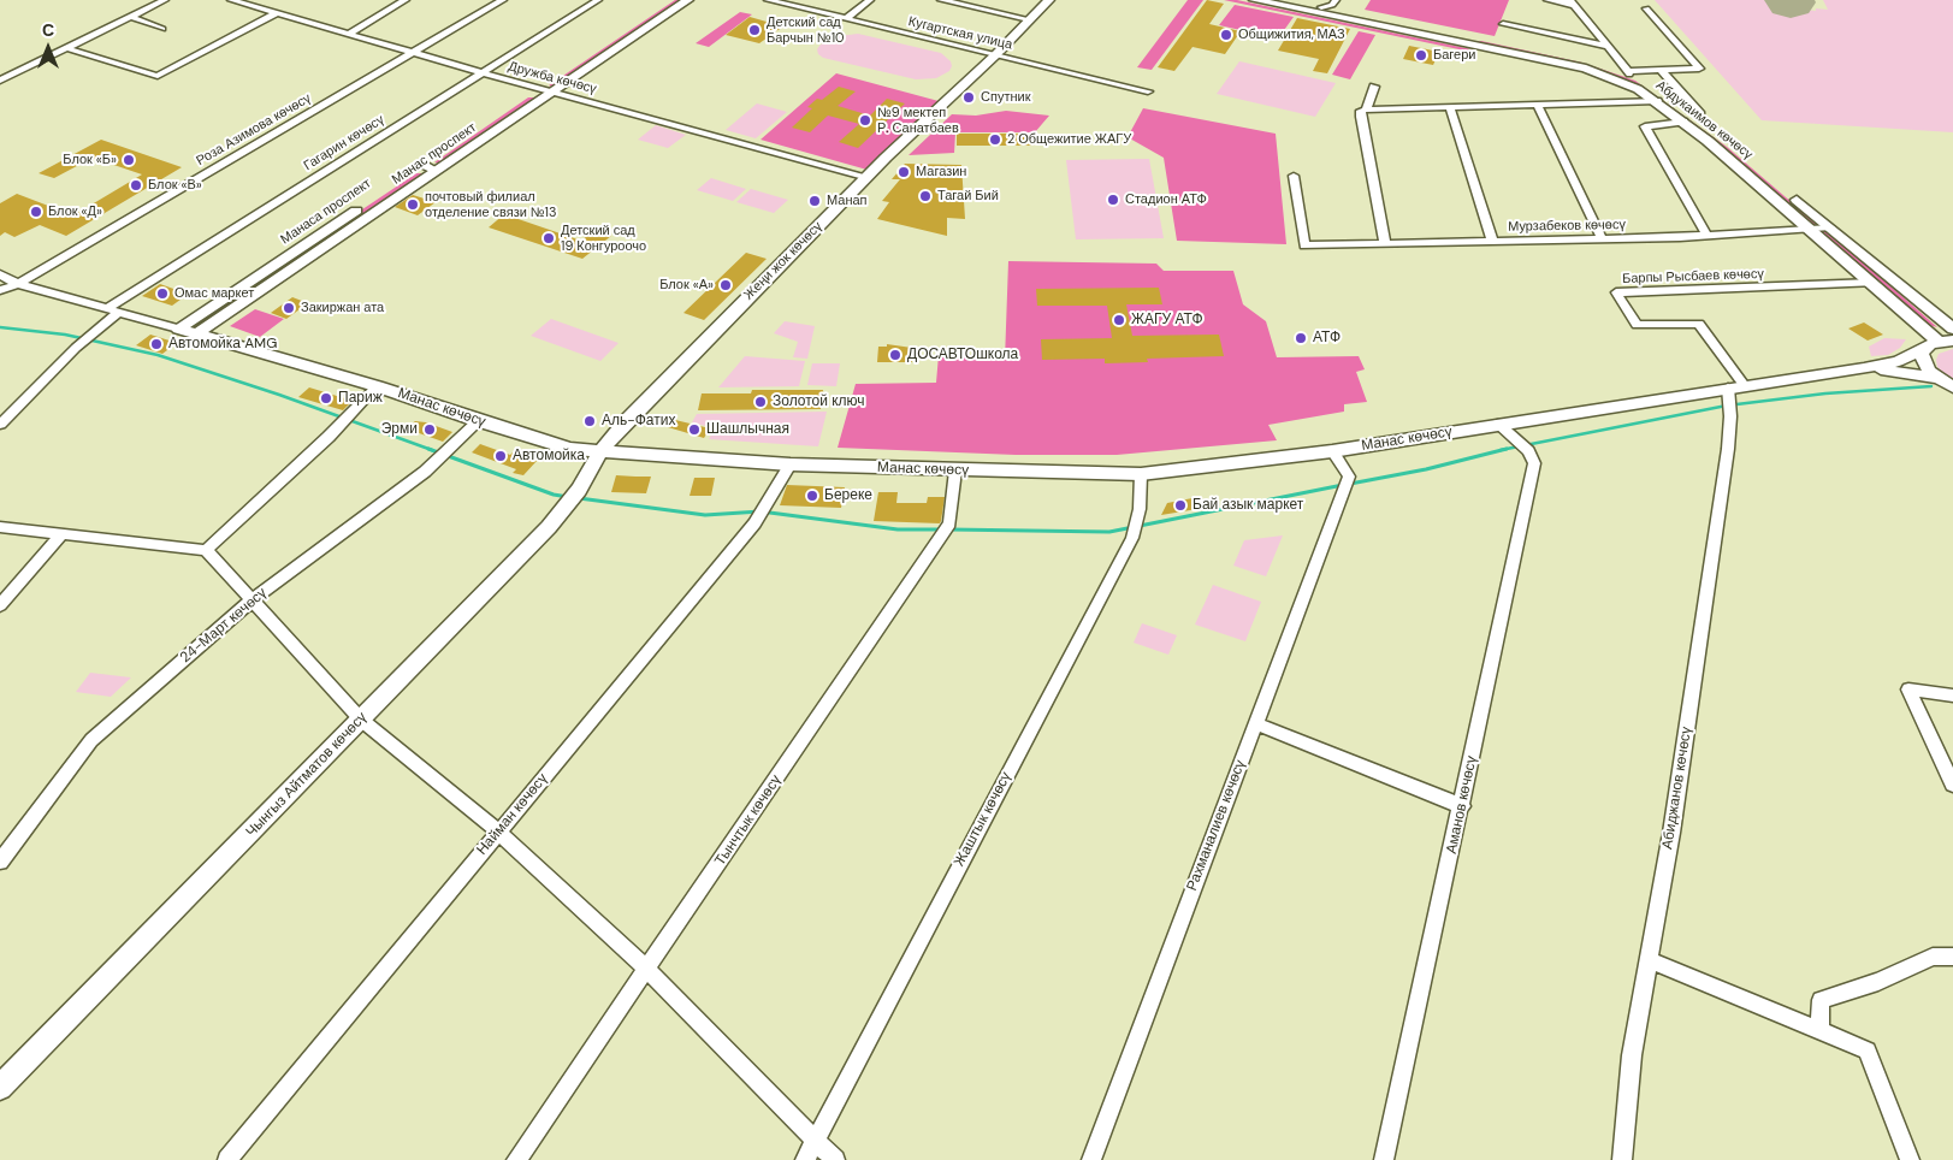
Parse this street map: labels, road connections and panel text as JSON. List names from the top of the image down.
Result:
{
  "streets": {
    "main road": [
      "Абдукаимов көчөсү",
      "Манас проспект",
      "Манаса проспект",
      "Жеңи жок көчөсү",
      "Манас көчөсү",
      "Чынгыз Айтматов көчөсү"
    ],
    "street": [
      "Кугартская улица",
      "Дружба көчөсү",
      "Роза Азимова көчөсү",
      "Гагарин көчөсү",
      "Мурзабеков көчөсү",
      "Барпы Рысбаев көчөсү",
      "24-Март көчөсү",
      "Абиджанов көчөсү",
      "Аманов көчөсү",
      "Найман көчөсү",
      "Жаштык көчөсү",
      "Тынчтык көчөсү",
      "Рахманалиев көчөсү"
    ]
  },
  "crossings": [
    ["Кугартская улица", "Жеңи жок көчөсү"],
    ["Дружба көчөсү", "Роза Азимова көчөсү"],
    ["Дружба көчөсү", "Гагарин көчөсү"],
    ["Дружба көчөсү", "Манас проспект"],
    ["Дружба көчөсү", "Манаса проспект"],
    ["Дружба көчөсү", "Жеңи жок көчөсү"],
    ["Абдукаимов көчөсү", "Мурзабеков көчөсү"],
    ["Абдукаимов көчөсү", "Барпы Рысбаев көчөсү"],
    ["Роза Азимова көчөсү", "Манас көчөсү"],
    ["Гагарин көчөсү", "Манас көчөсү"],
    ["Манас проспект", "Манас көчөсү"],
    ["Манаса проспект", "Манас көчөсү"],
    ["Жеңи жок көчөсү", "Манас көчөсү"],
    ["Жеңи жок көчөсү", "Чынгыз Айтматов көчөсү"],
    ["Барпы Рысбаев көчөсү", "Манас көчөсү"],
    ["Барпы Рысбаев көчөсү", "Абиджанов көчөсү"],
    ["Манас көчөсү", "24-Март көчөсү"],
    ["Манас көчөсү", "Чынгыз Айтматов көчөсү"],
    ["Манас көчөсү", "Абиджанов көчөсү"],
    ["Манас көчөсү", "Аманов көчөсү"],
    ["Манас көчөсү", "Найман көчөсү"],
    ["Манас көчөсү", "Жаштык көчөсү"],
    ["Манас көчөсү", "Тынчтык көчөсү"],
    ["Манас көчөсү", "Рахманалиев көчөсү"]
  ],
  "places": [
    "Детский сад Барчын №10",
    "Общижития, МАЗ",
    "Багери",
    "Спутник",
    "№9 мектеп Р. Санатбаев",
    "2 Общежитие ЖАГУ",
    "Блок «Б»",
    "Магазин",
    "Блок «В»",
    "Тагай Бий",
    "Стадион АТФ",
    "Манап",
    "почтовый филиал отделение связи №13",
    "Блок «Д»",
    "Детский сад 19 Конгуроочо",
    "Блок «А»",
    "Омас маркет",
    "Закиржан ата",
    "ЖАГУ АТФ",
    "АТФ",
    "Автомойка AMG",
    "ДОСАВТОшкола",
    "Париж",
    "Золотой ключ",
    "Аль-Фатих",
    "Эрми",
    "Шашлычная",
    "Автомойка",
    "Береке",
    "Бай азык маркет"
  ],
  "north": "top"
}
